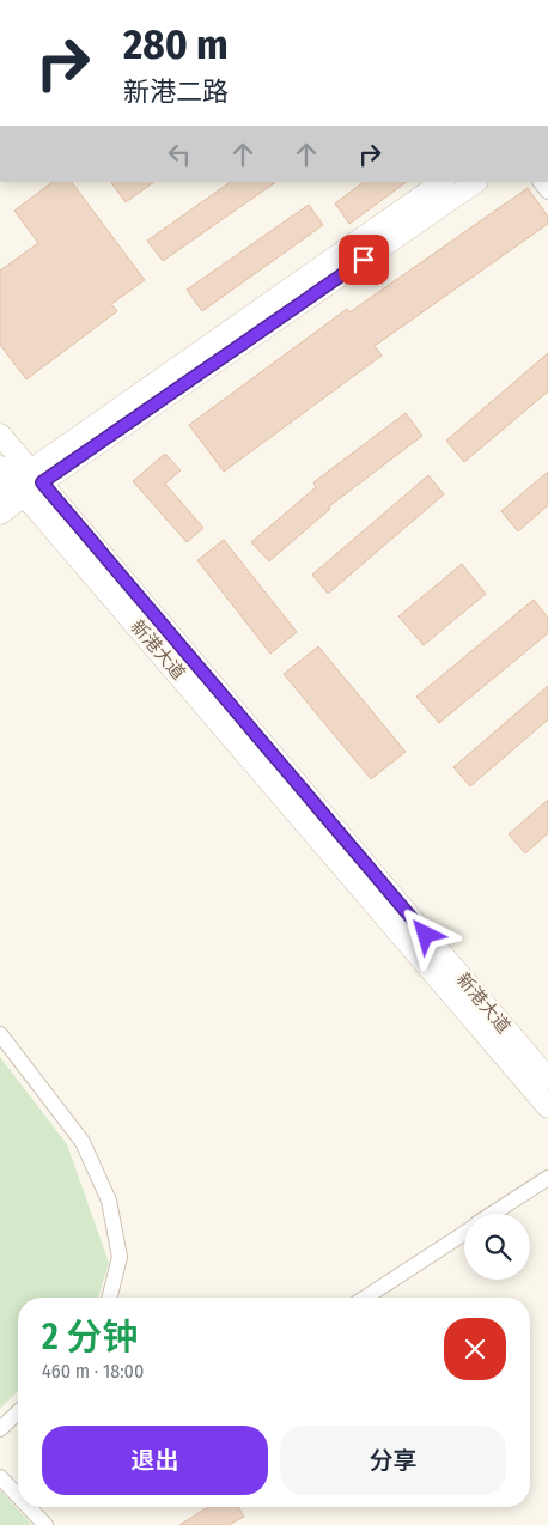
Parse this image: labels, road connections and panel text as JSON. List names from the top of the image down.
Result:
{
  "streets": {
    "main road": ["新港大道"]
  },
  "page": {
    "turn": ["280 m", "新港二路"],
    "heading": ["2 分钟", "460 m · 18:00"],
    "buttons": ["退出", "分享"]
  }
}
